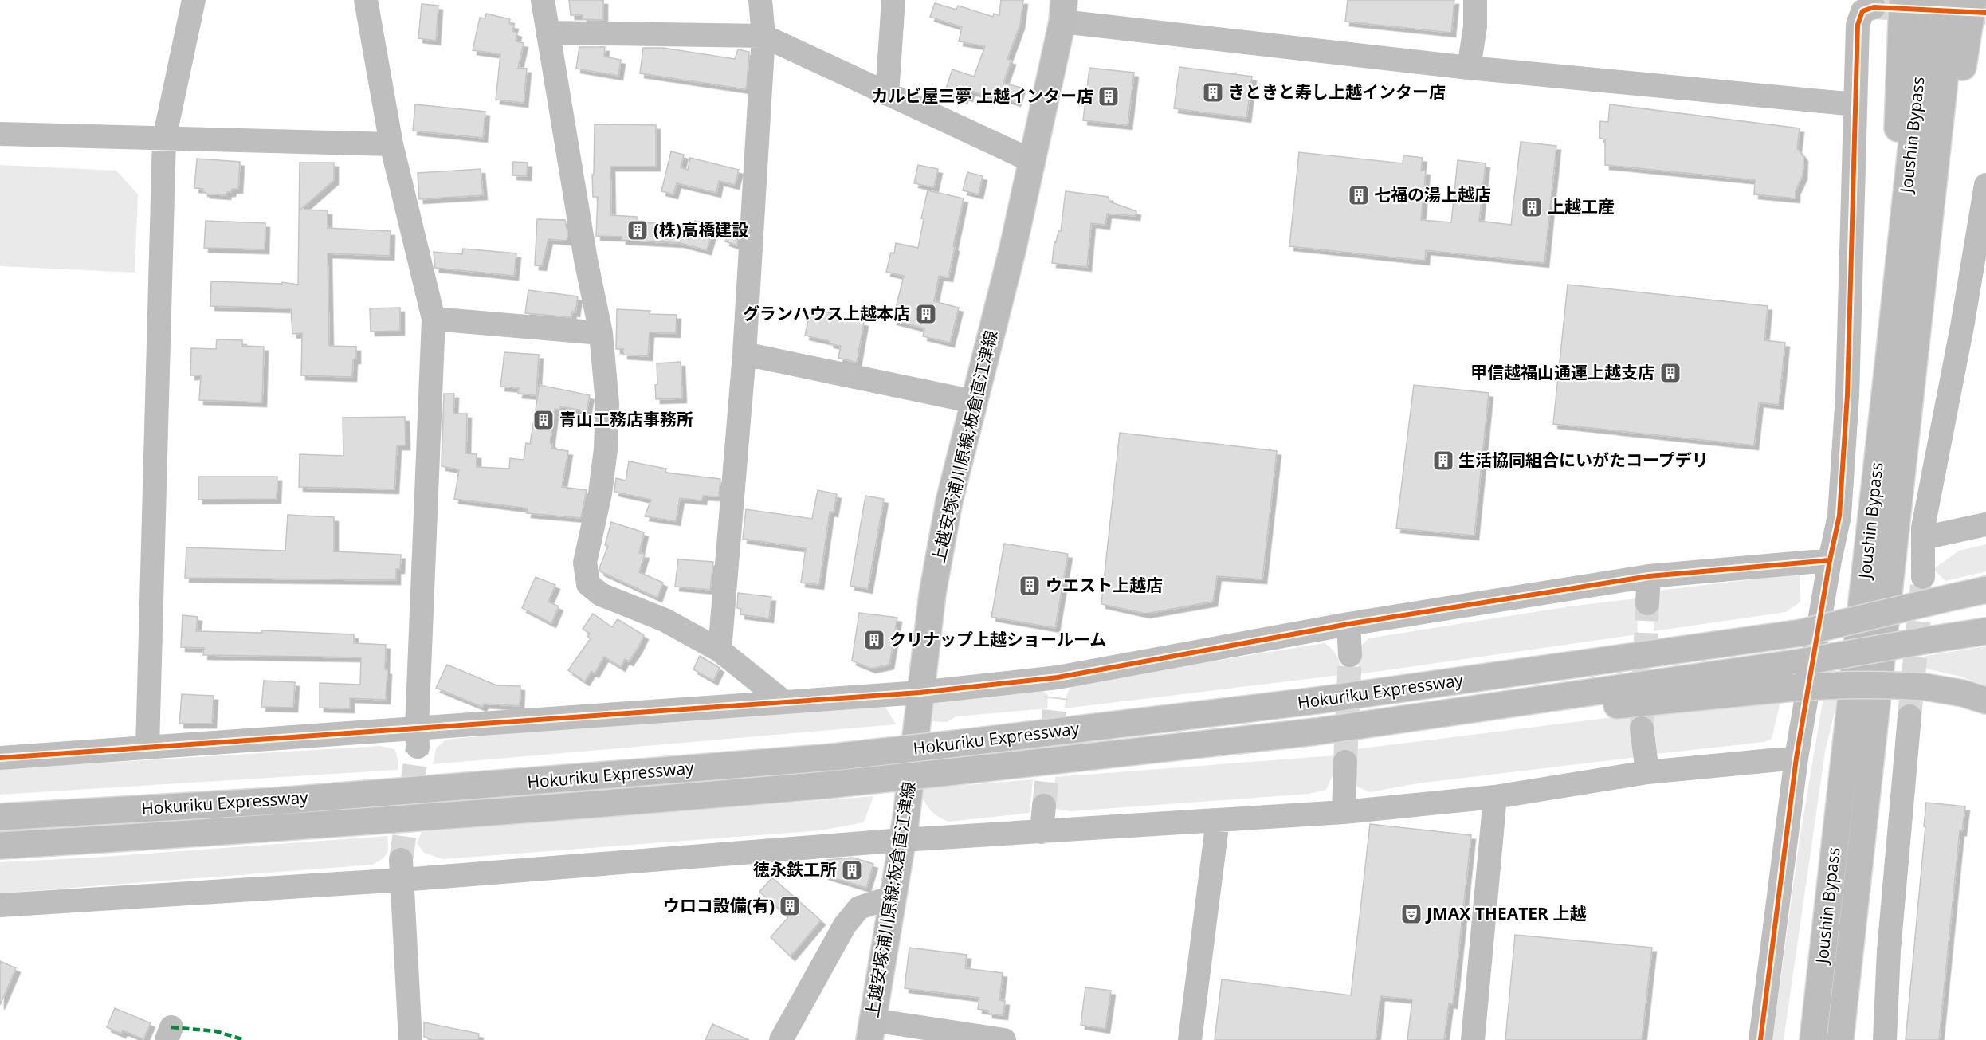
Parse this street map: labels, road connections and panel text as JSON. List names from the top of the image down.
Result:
{
  "streets": {
    "main road": ["Joushin Bypass", "上越安塚浦川原線;板倉直江津線", "Hokuriku Expressway"]
  },
  "places": {
    "building": [
      "きときと寿し上越インター店",
      "カルビ屋三夢 上越インター店",
      "七福の湯上越店",
      "上越工産",
      "(株)高橋建設",
      "グランハウス上越本店",
      "甲信越福山通運上越支店",
      "青山工務店事務所",
      "生活協同組合にいがたコープデリ",
      "ウエスト上越店",
      "クリナップ上越ショールーム",
      "徳永鉄工所",
      "ウロコ設備(有)"
    ],
    "theatre": ["JMAX THEATER 上越"]
  }
}
